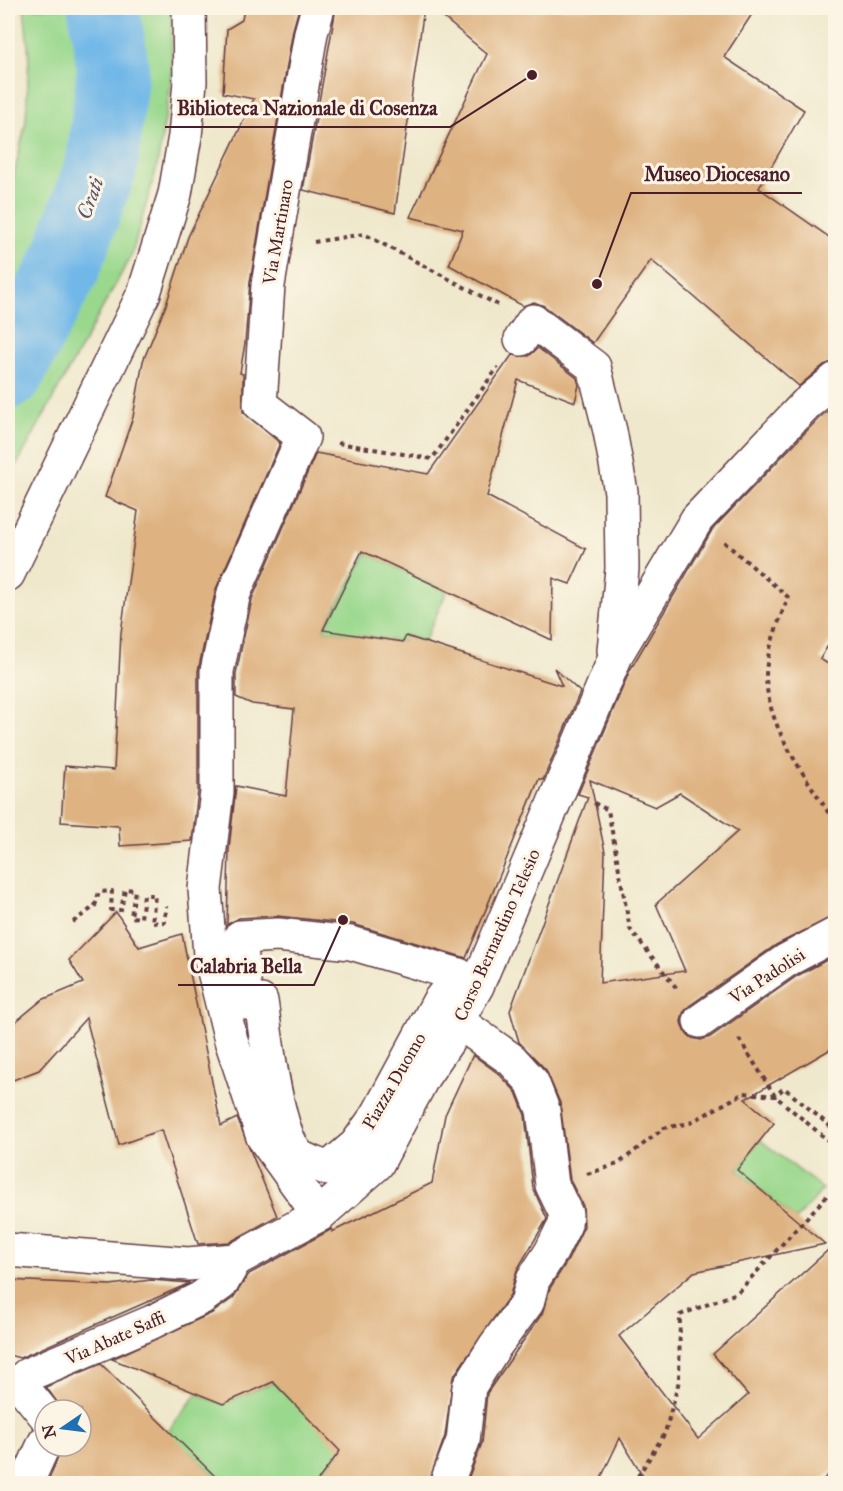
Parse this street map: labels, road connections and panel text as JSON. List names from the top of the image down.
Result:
{
  "streets": {
    "street": [
      "Via Martinaro",
      "Corso Bernardino Telesio",
      "Via Padolisi",
      "Piazza Duomo",
      "Via Abate Saffi"
    ]
  },
  "crossings": [
    ["Corso Bernardino Telesio", "Via Abate Saffi"]
  ],
  "water": ["Crati"],
  "places": ["Biblioteca Nazionale di Cosenza", "Museo Diocesano", "Calabria Bella"],
  "north": "left"
}
